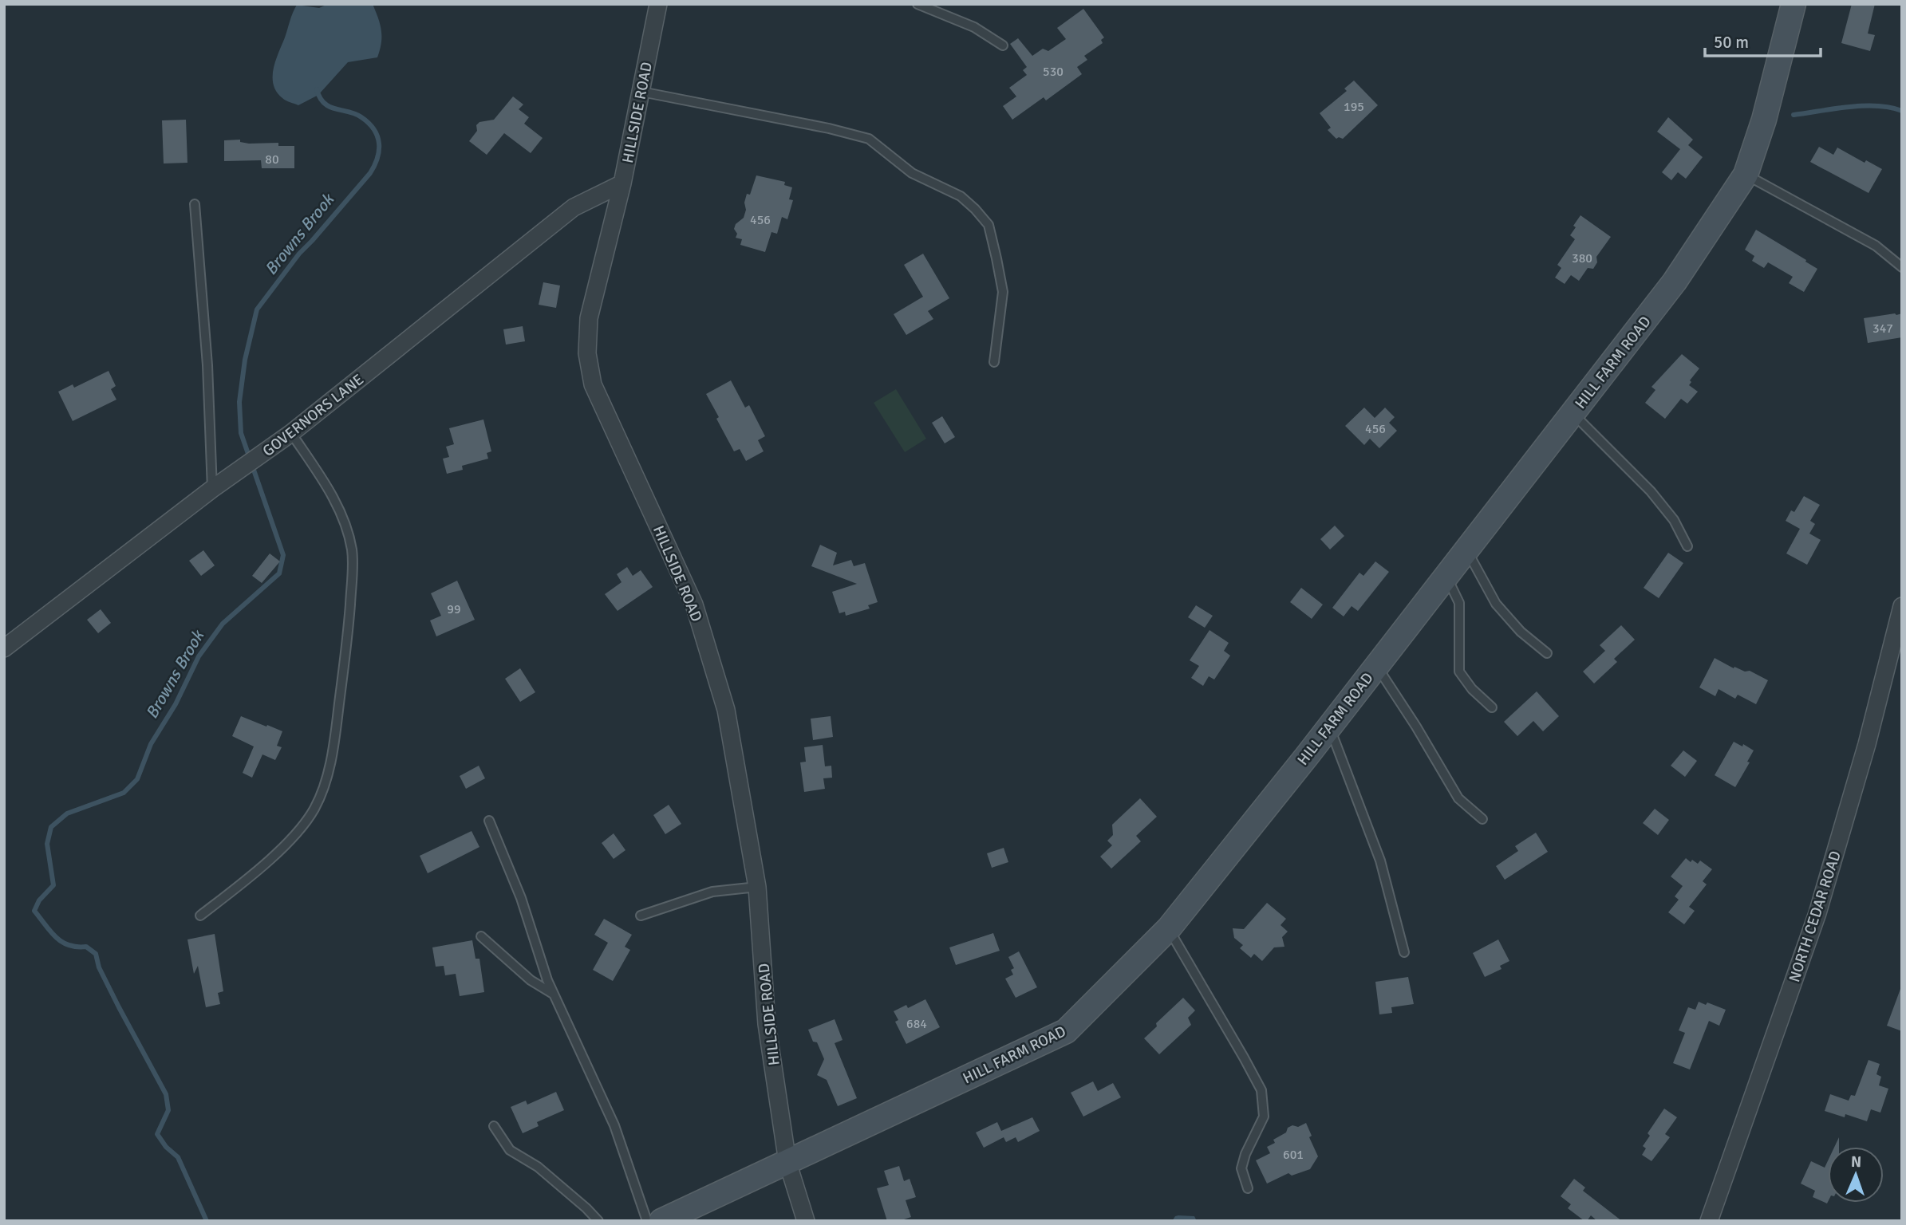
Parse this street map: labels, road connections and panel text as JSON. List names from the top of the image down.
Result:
{
  "streets": {
    "main road": ["HILL FARM ROAD"],
    "street": ["HILLSIDE ROAD", "GOVERNORS LANE", "NORTH CEDAR ROAD"]
  },
  "crossings": [
    ["HILLSIDE ROAD", "HILL FARM ROAD"],
    ["HILLSIDE ROAD", "GOVERNORS LANE"]
  ],
  "water": ["Browns Brook"],
  "house_numbers": [
    "530",
    "195",
    "80",
    "456",
    "380",
    "347",
    "456",
    "99",
    "684",
    "601"
  ],
  "scale_bar": "50 m",
  "north": "top"
}
